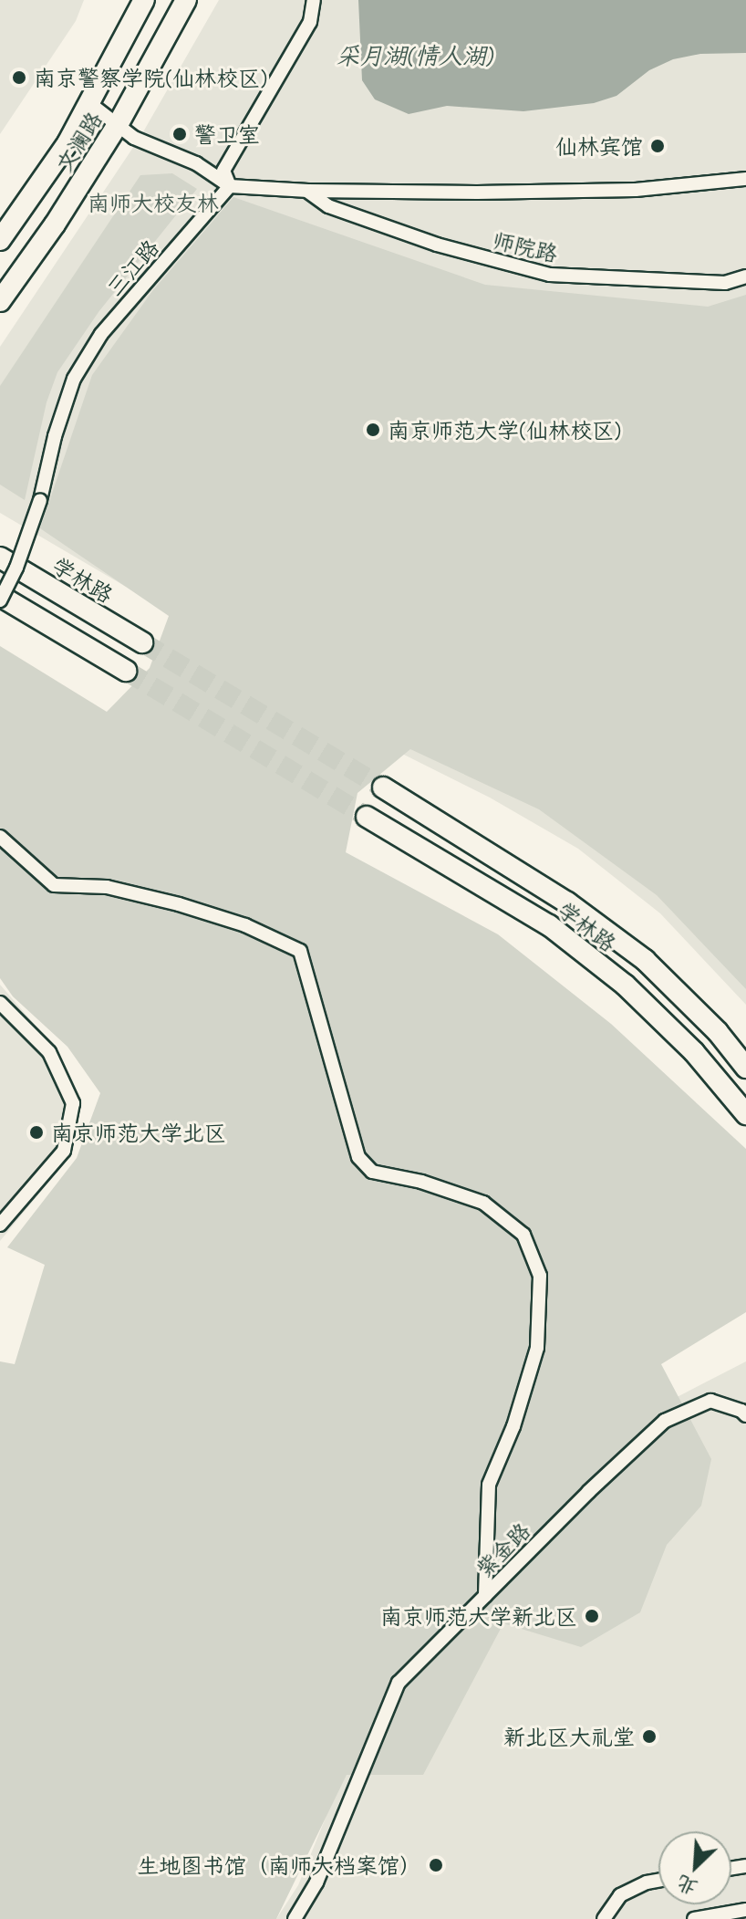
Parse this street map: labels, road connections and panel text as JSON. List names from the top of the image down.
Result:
{
  "streets": {
    "main road": ["文澜路", "学林路"],
    "street": ["师院路", "三江路", "紫金路"]
  },
  "crossings": [
    ["师院路", "三江路"],
    ["三江路", "学林路"]
  ],
  "water": ["采月湖(情人湖)"],
  "parks": ["南师大校友林"],
  "places": [
    "南京警察学院(仙林校区)",
    "警卫室",
    "仙林宾馆",
    "南京师范大学(仙林校区)",
    "南京师范大学北区",
    "南京师范大学新北区",
    "新北区大礼堂",
    "生地图书馆（南师大档案馆）"
  ],
  "north": "bottom left"
}
